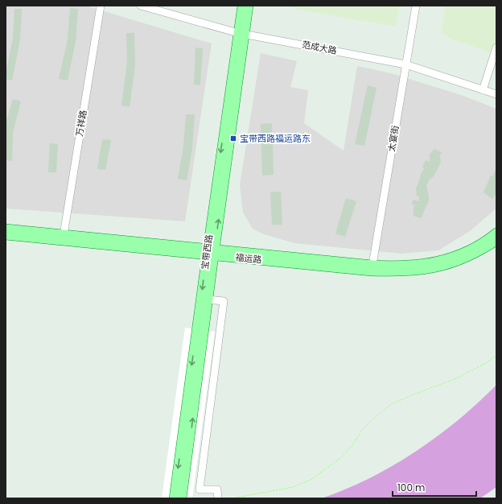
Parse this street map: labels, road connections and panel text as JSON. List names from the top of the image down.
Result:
{
  "streets": {
    "main road": ["宝带西路", "福运路"],
    "street": ["范成大路", "万祥路", "太宴街"]
  },
  "crossings": [
    ["范成大路", "太宴街"],
    ["范成大路", "宝带西路"],
    ["万祥路", "福运路"],
    ["太宴街", "福运路"],
    ["宝带西路", "福运路"]
  ],
  "places": {
    "transit": ["宝带西路福运路东"]
  },
  "scale_bar": "100 m"
}
